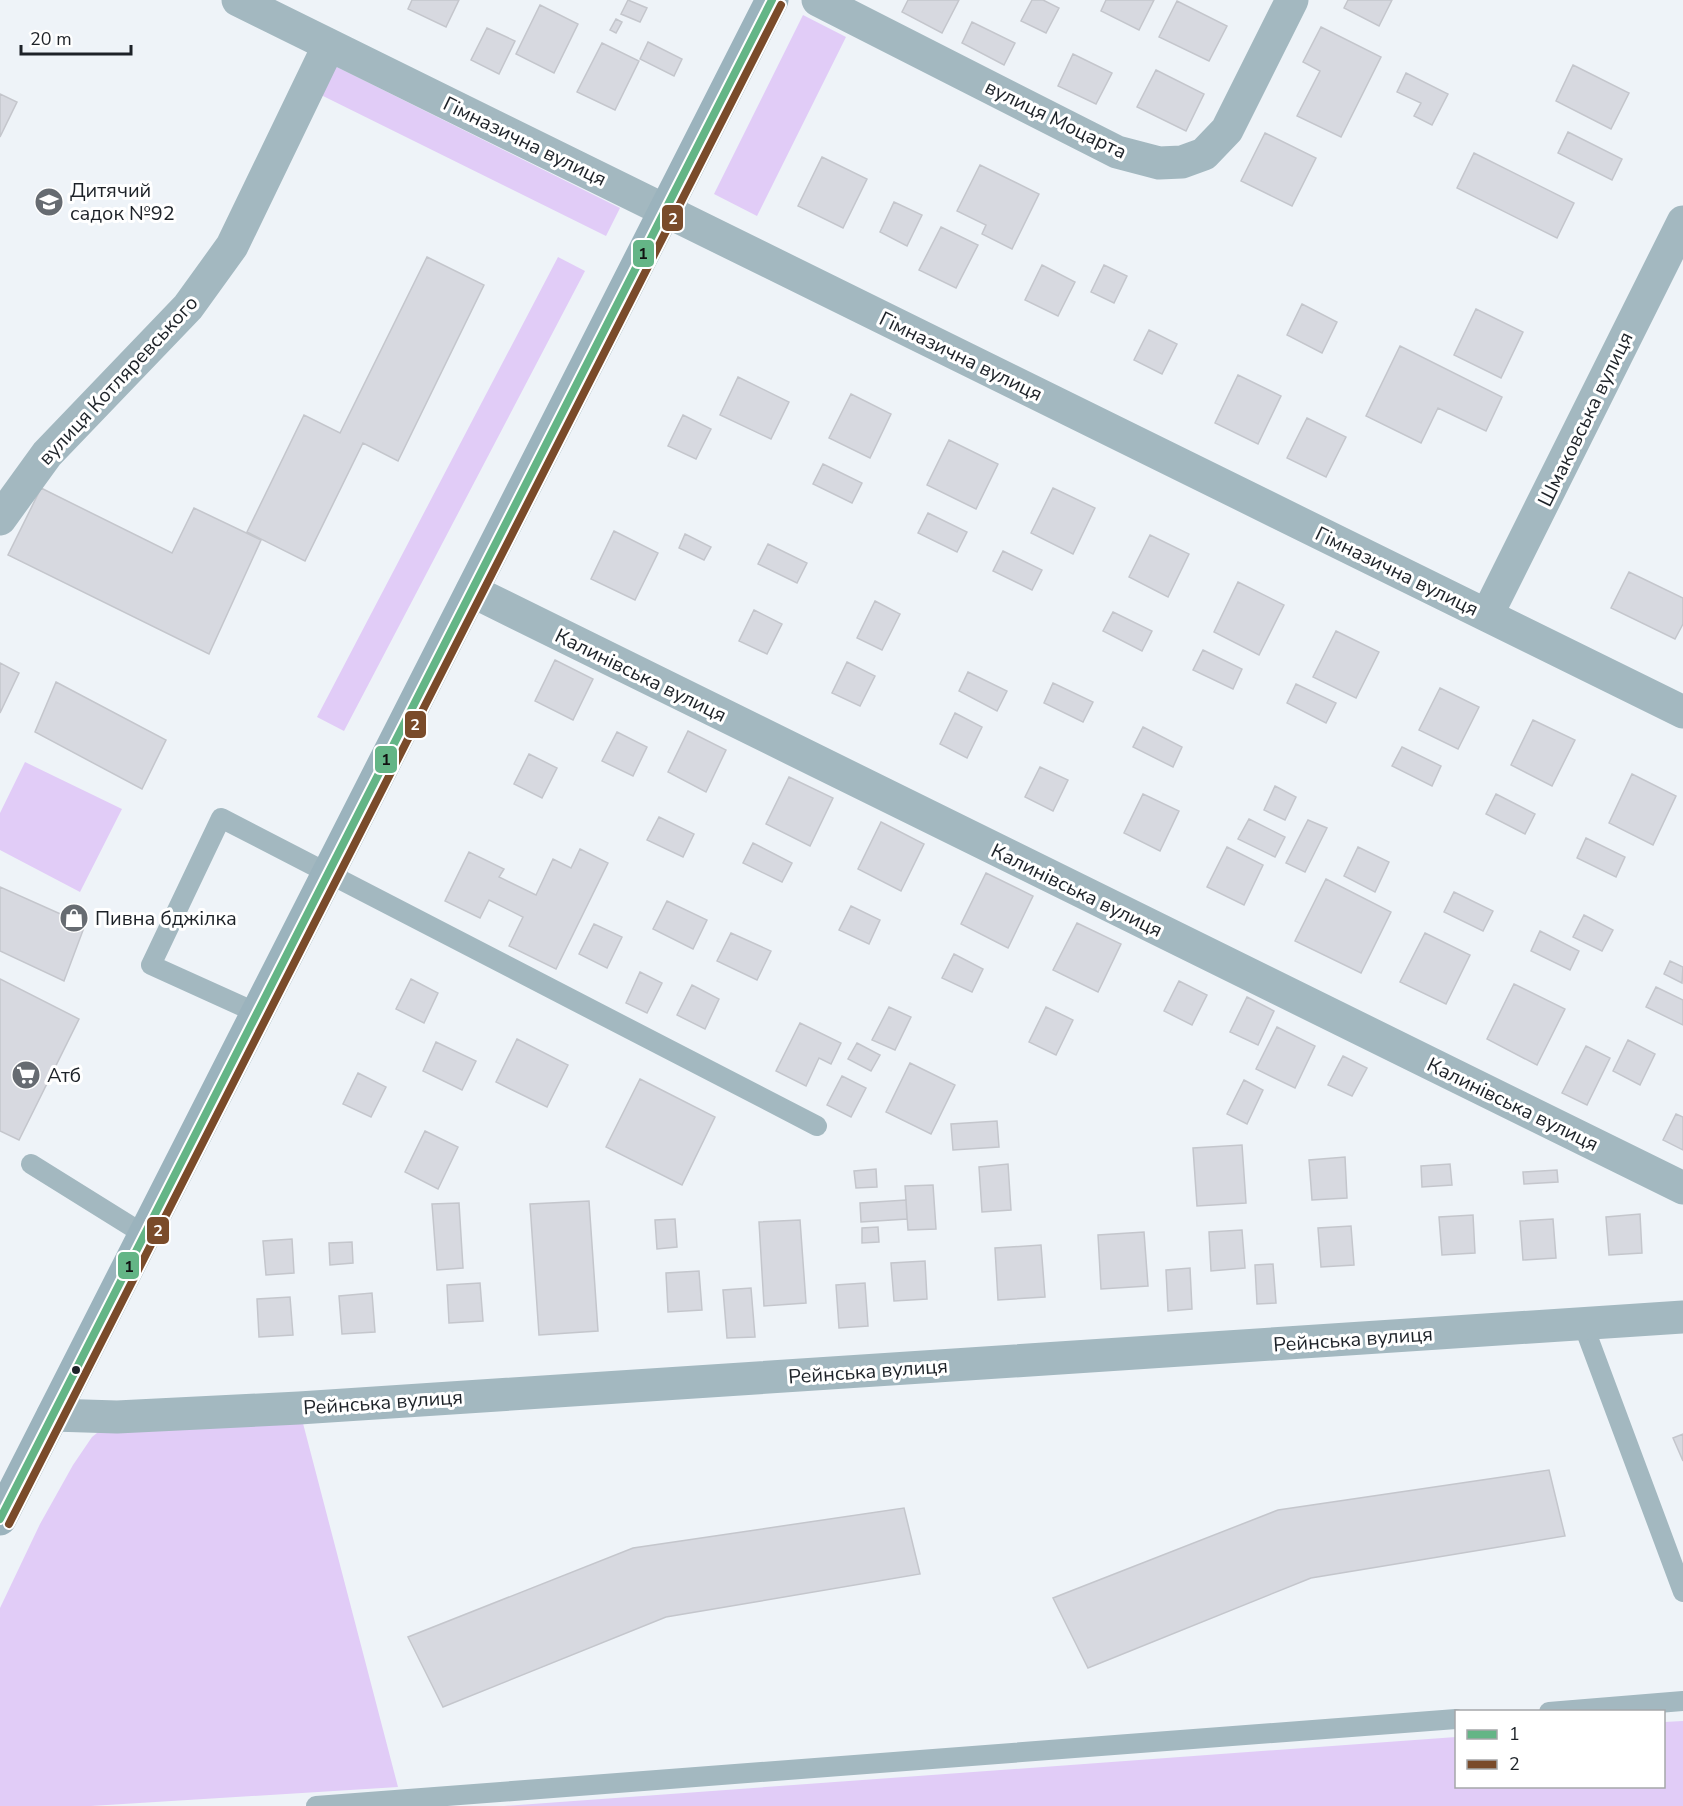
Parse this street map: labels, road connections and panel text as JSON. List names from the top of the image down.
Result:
{
  "streets": {
    "street": [
      "вулиця Моцарта",
      "Гімназична вулиця",
      "вулиця Котляревського",
      "Шмаковська вулиця",
      "Калинівська вулиця",
      "Рейнська вулиця"
    ]
  },
  "crossings": [
    ["Гімназична вулиця", "вулиця Котляревського"],
    ["Гімназична вулиця", "Шмаковська вулиця"]
  ],
  "places": {
    "school or university": ["Дитячий садок №92"],
    "shop": ["Пивна бджілка"],
    "supermarket": ["Атб"]
  },
  "lines": ["transit line 1", "transit line 2"],
  "legend": ["1", "2"],
  "scale_bar": "20 m"
}
